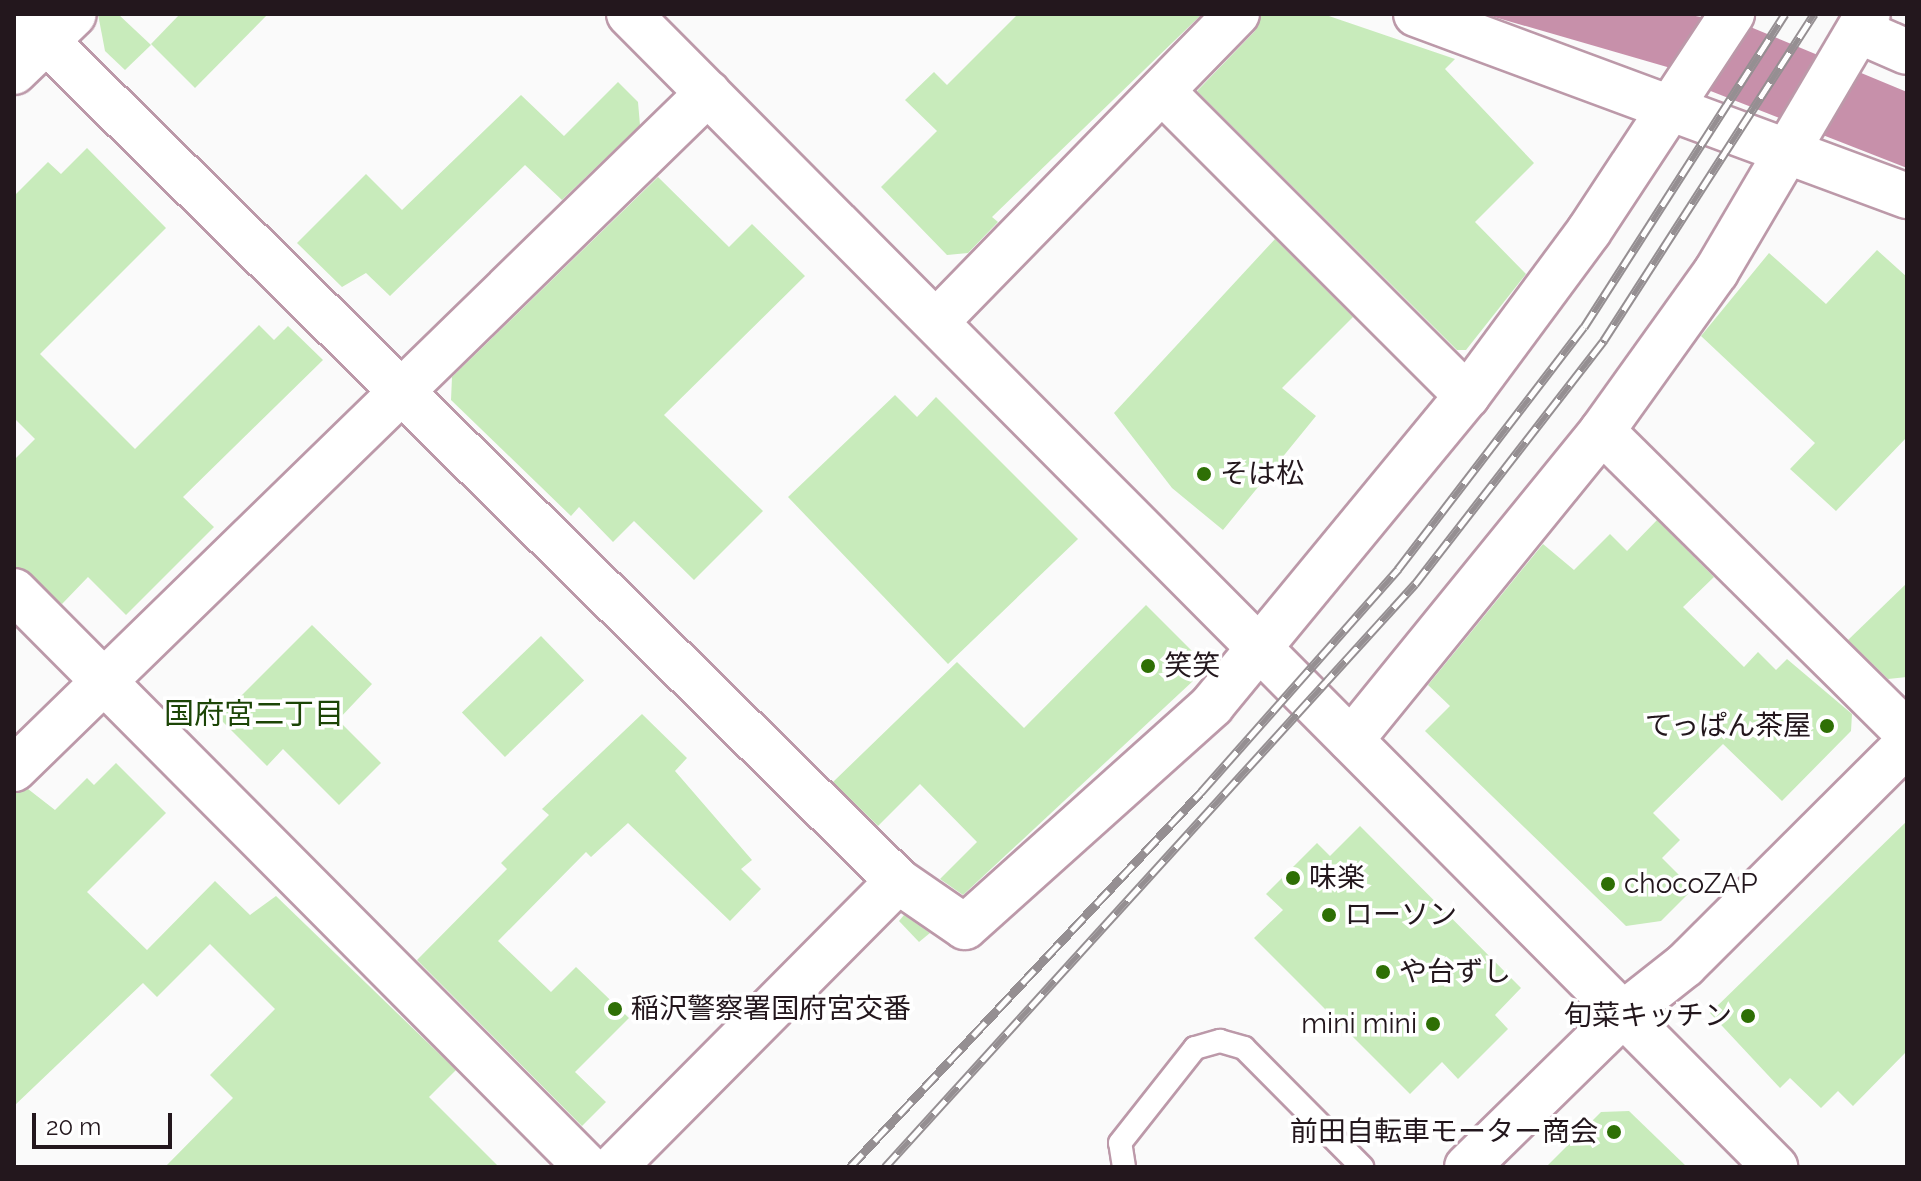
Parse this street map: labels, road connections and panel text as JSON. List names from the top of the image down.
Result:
{
  "districts": ["国府宮二丁目"],
  "places": [
    "そは松",
    "笑笑",
    "てっぱん茶屋",
    "味楽",
    "chocoZAP",
    "ローソン",
    "や台ずし",
    "稲沢警察署国府宮交番",
    "旬菜キッチン",
    "mini mini",
    "前田自転車モーター商会"
  ],
  "scale_bar": "20 m"
}
